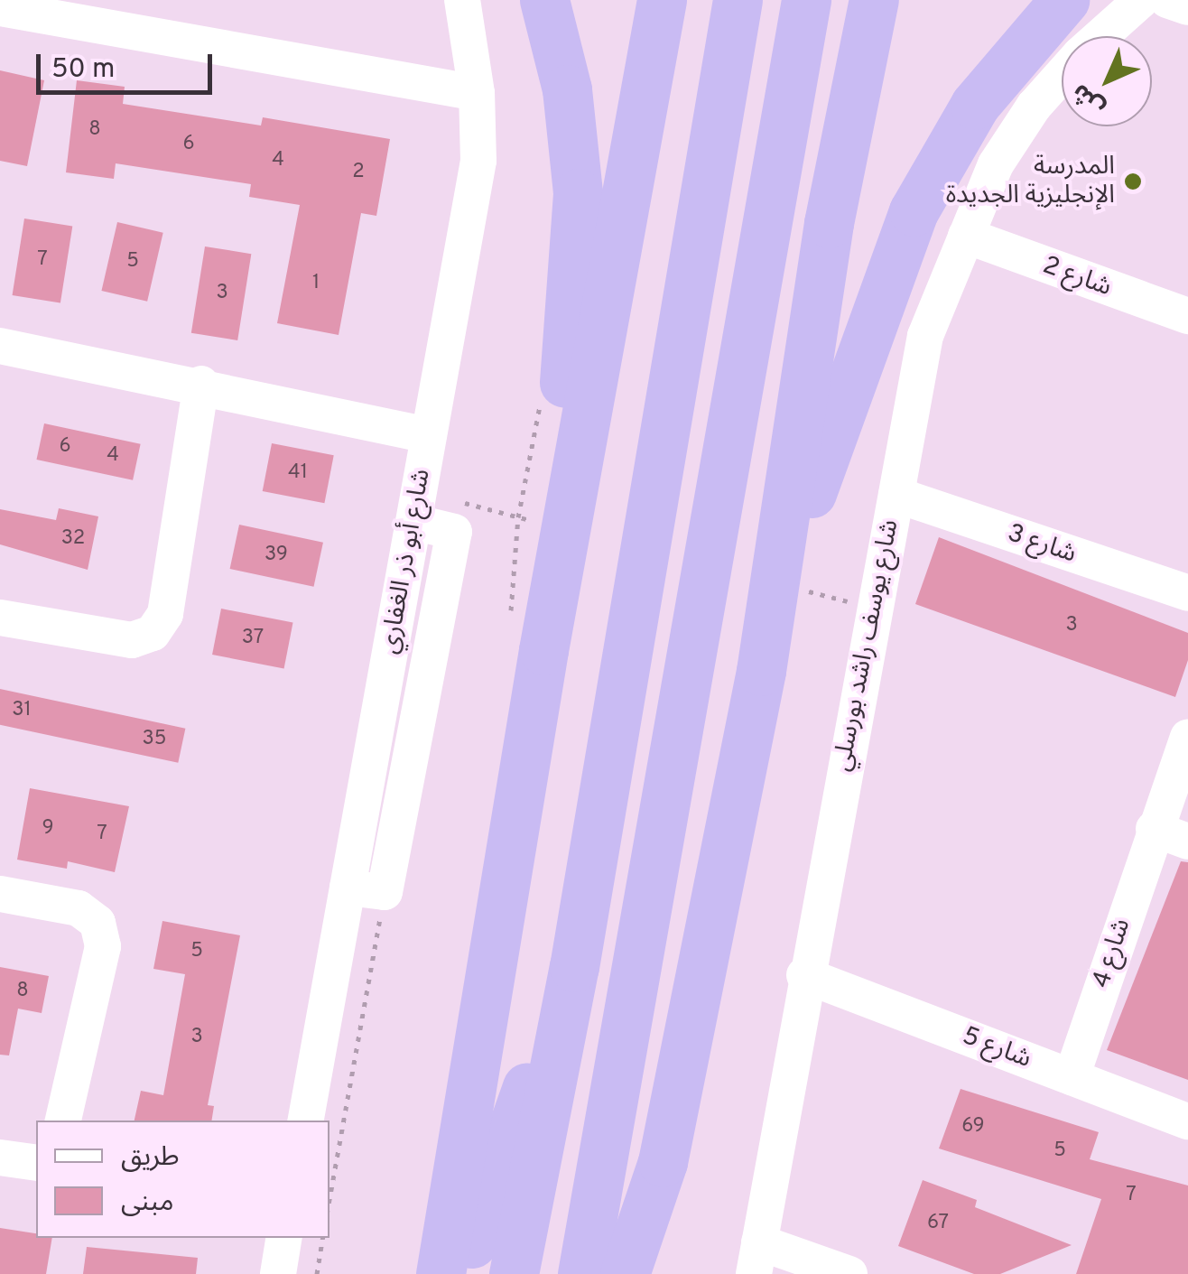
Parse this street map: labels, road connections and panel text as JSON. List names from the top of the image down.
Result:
{
  "streets": {
    "street": [
      "شارع 2",
      "شارع 3",
      "شارع أبو ذر الغفاري",
      "شارع يوسف راشد بورسلي",
      "شارع 4",
      "شارع 5"
    ]
  },
  "crossings": [
    ["شارع 2", "شارع يوسف راشد بورسلي"],
    ["شارع 3", "شارع يوسف راشد بورسلي"],
    ["شارع يوسف راشد بورسلي", "شارع 5"],
    ["شارع 4", "شارع 5"]
  ],
  "places": ["المدرسة الإنجليزية الجديدة"],
  "house_numbers": [
    "8",
    "6",
    "4",
    "2",
    "7",
    "5",
    "1",
    "3",
    "6",
    "4",
    "41",
    "32",
    "39",
    "3",
    "37",
    "31",
    "35",
    "9",
    "7",
    "5",
    "8",
    "3",
    "69",
    "5",
    "7",
    "67"
  ],
  "legend": ["طريق", "مبنى"],
  "scale_bar": "50 m",
  "north": "bottom left"
}
